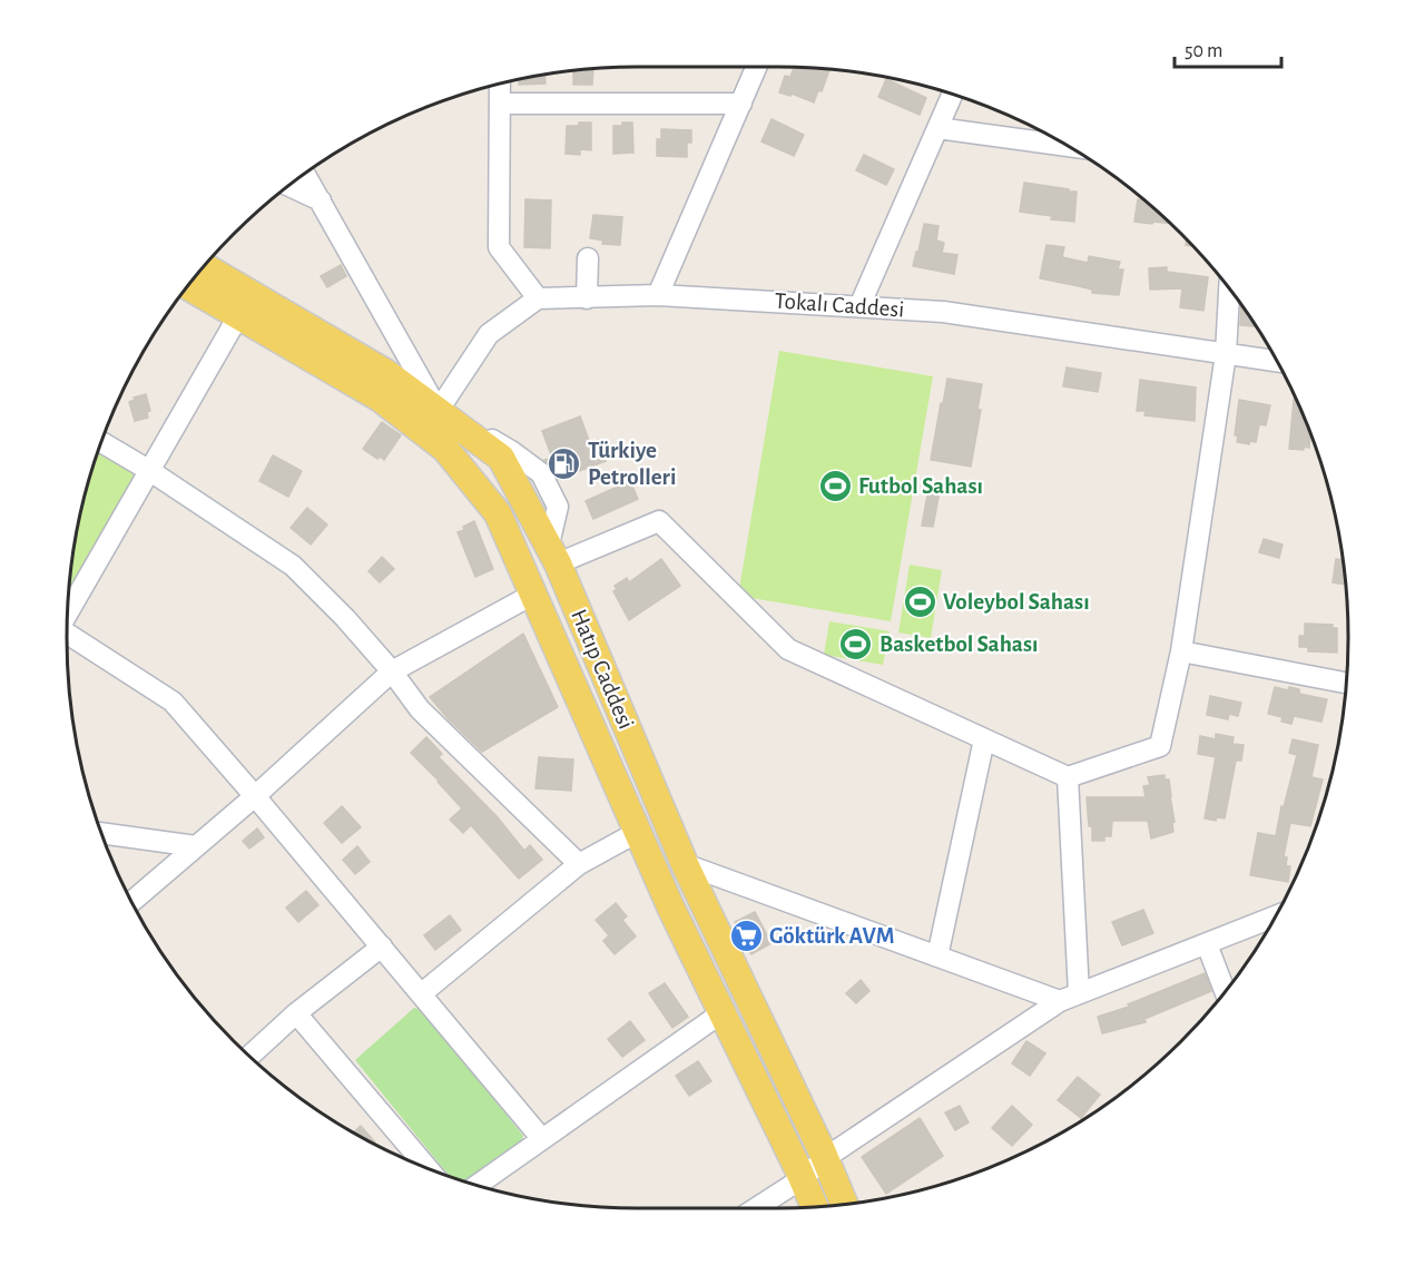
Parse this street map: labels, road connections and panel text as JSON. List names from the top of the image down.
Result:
{
  "streets": {
    "main road": ["Hatıp Caddesi"],
    "street": ["Tokalı Caddesi"]
  },
  "places": {
    "fuel station": ["Türkiye Petrolleri"],
    "sports": ["Futbol Sahası", "Voleybol Sahası", "Basketbol Sahası"],
    "supermarket": ["Göktürk AVM"]
  },
  "scale_bar": "50 m"
}
